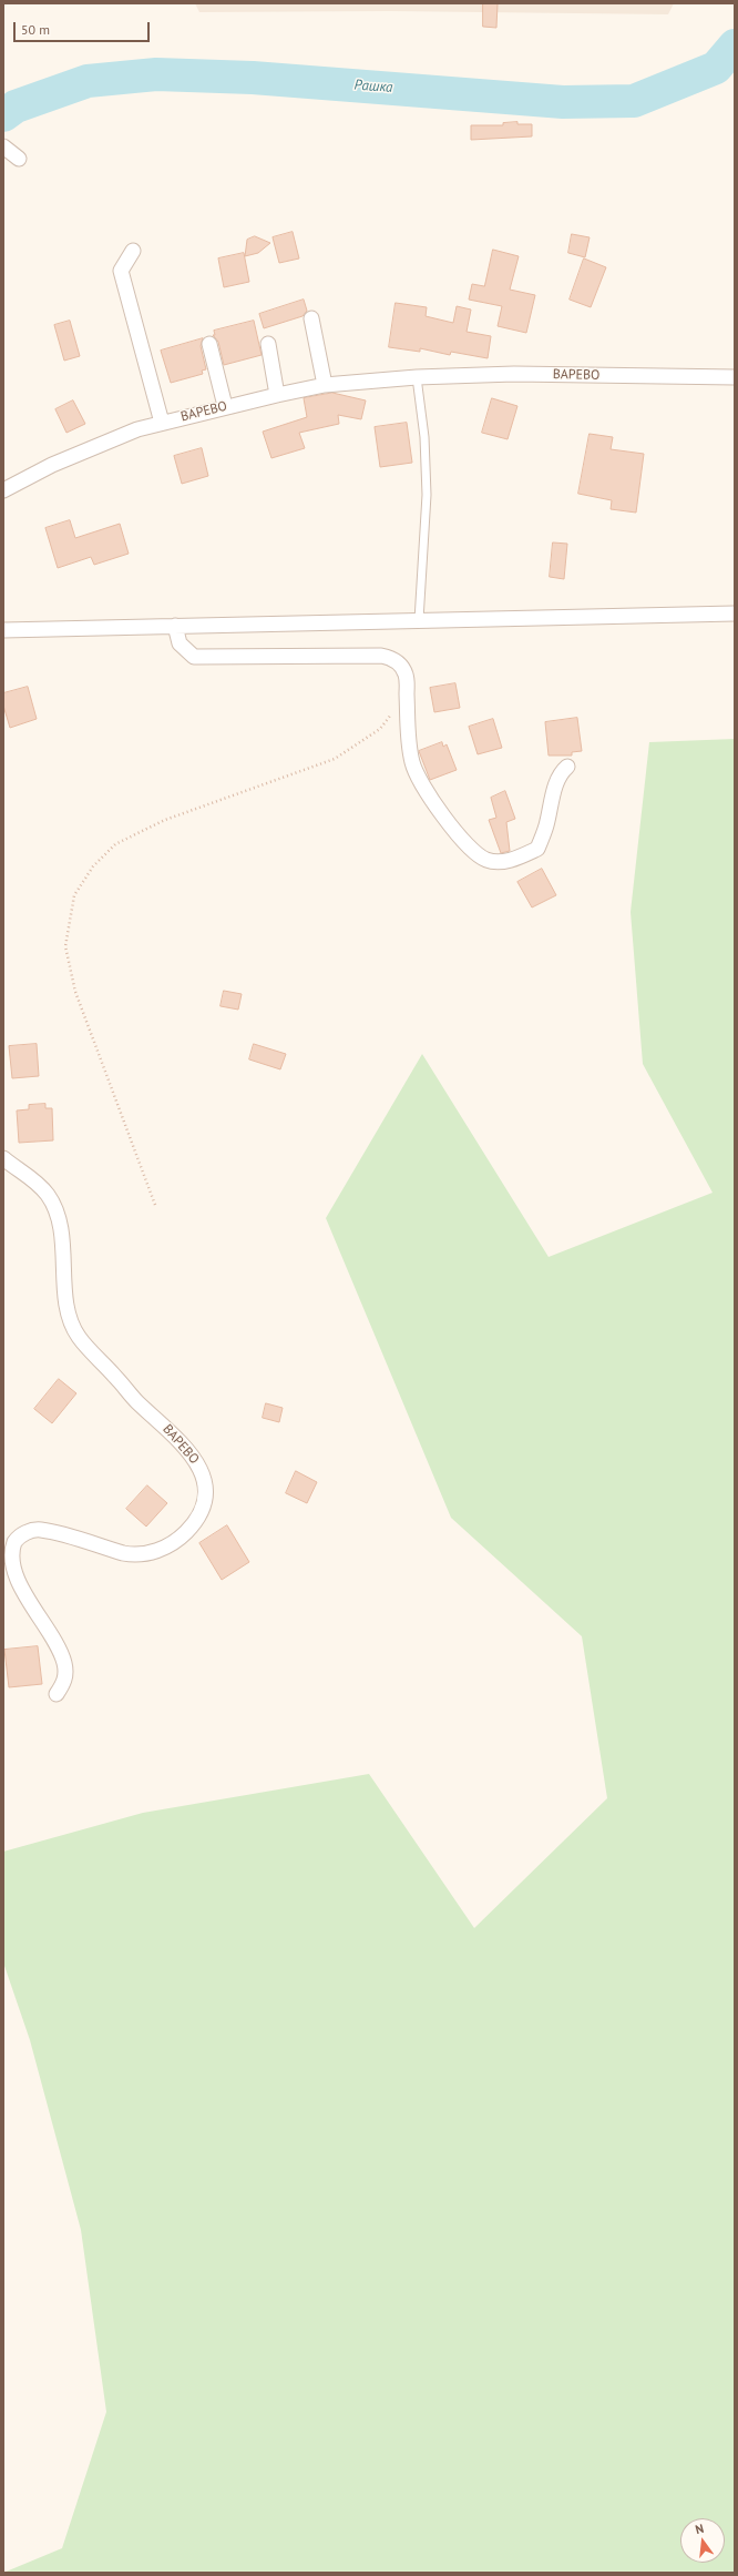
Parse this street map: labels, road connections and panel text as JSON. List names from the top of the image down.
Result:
{
  "streets": {
    "street": ["ВАРЕВО"]
  },
  "water": ["Рашка"],
  "scale_bar": "50 m",
  "north": "top"
}
